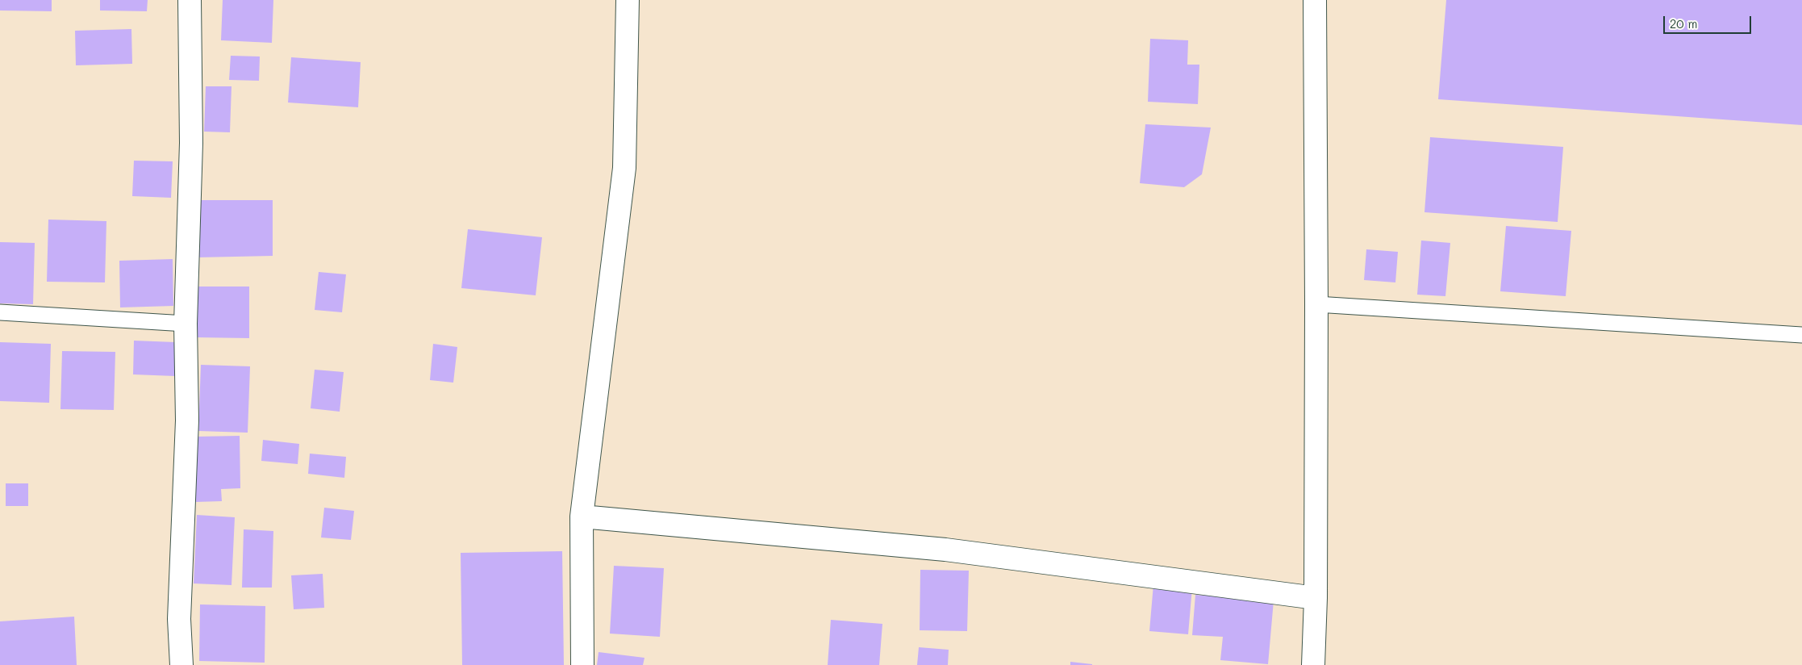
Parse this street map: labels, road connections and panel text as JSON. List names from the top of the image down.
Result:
{
  "scale_bar": "20 m"
}
